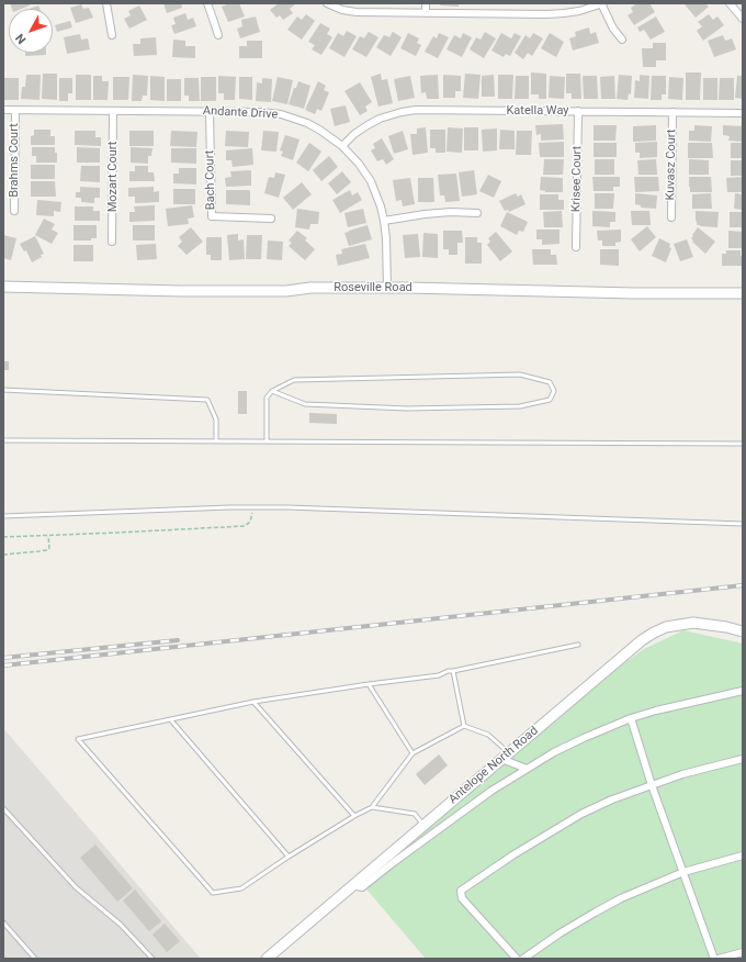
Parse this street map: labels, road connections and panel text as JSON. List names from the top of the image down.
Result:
{
  "streets": {
    "main road": ["Roseville Road", "Antelope North Road"],
    "street": [
      "Katella Way",
      "Andante Drive",
      "Brahms Court",
      "Kuvasz Court",
      "Mozart Court",
      "Krisee Court",
      "Bach Court"
    ]
  },
  "crossings": [
    ["Katella Way", "Andante Drive"],
    ["Katella Way", "Kuvasz Court"],
    ["Katella Way", "Krisee Court"],
    ["Andante Drive", "Brahms Court"],
    ["Andante Drive", "Mozart Court"],
    ["Andante Drive", "Bach Court"],
    ["Andante Drive", "Roseville Road"]
  ],
  "north": "bottom left"
}
